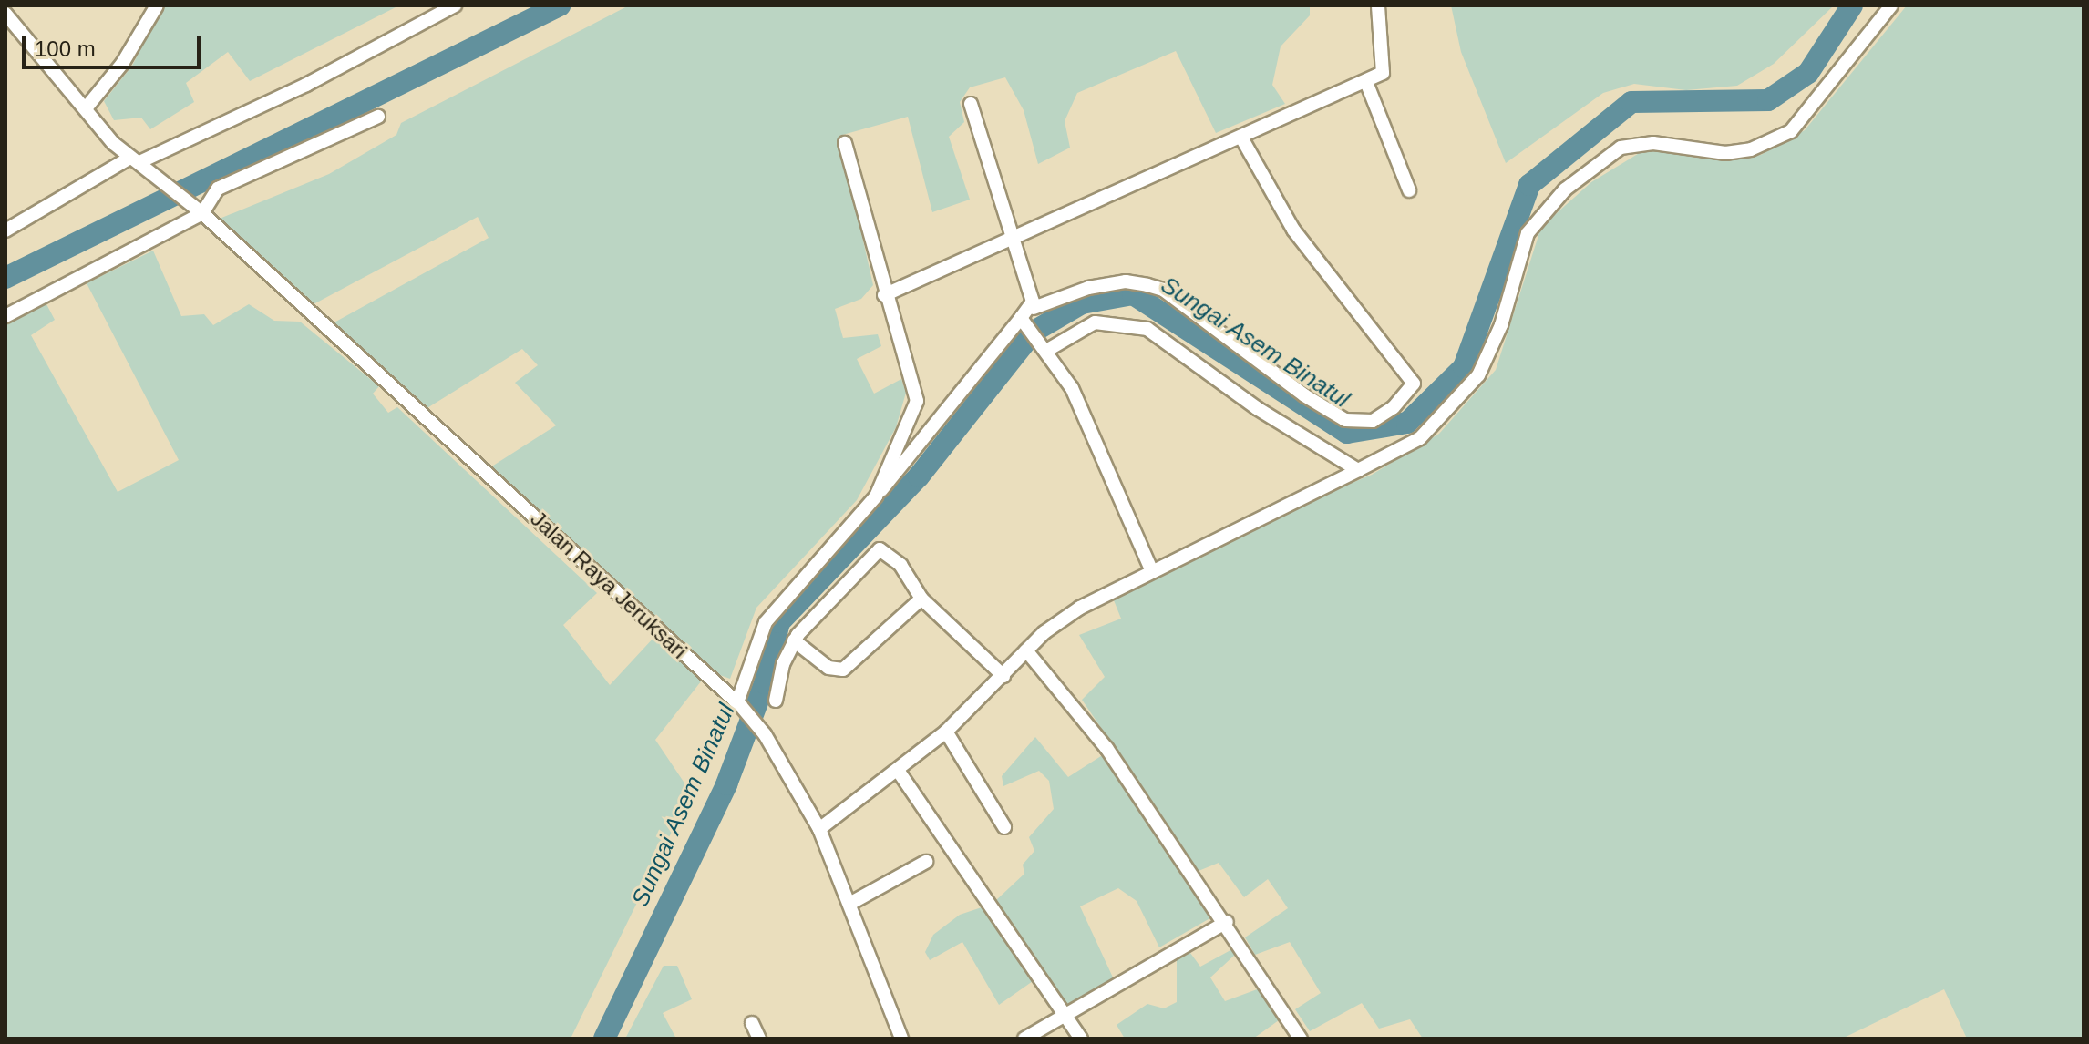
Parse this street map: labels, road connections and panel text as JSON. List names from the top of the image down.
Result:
{
  "streets": {
    "street": ["Jalan Raya Jeruksari"]
  },
  "water": ["Sungai Asem Binatul"],
  "scale_bar": "100 m"
}
